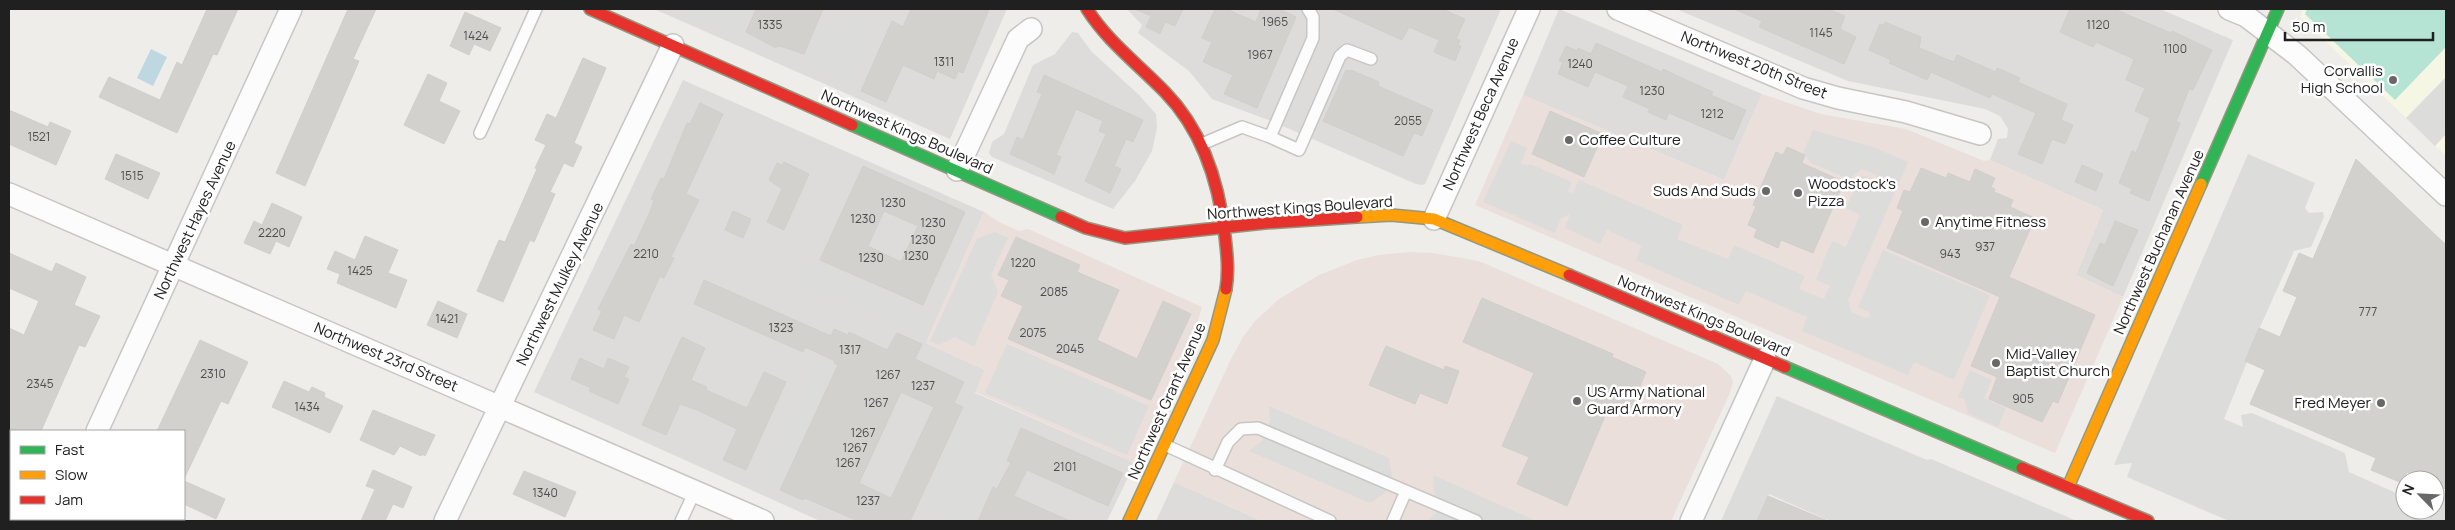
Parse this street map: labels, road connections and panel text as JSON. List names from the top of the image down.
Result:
{
  "streets": {
    "main road": ["Northwest Kings Boulevard", "Northwest Buchanan Avenue", "Northwest Grant Avenue"],
    "street": [
      "Northwest 20th Street",
      "Northwest Beca Avenue",
      "Northwest Hayes Avenue",
      "Northwest Mulkey Avenue",
      "Northwest 23rd Street"
    ]
  },
  "crossings": [
    ["Northwest Beca Avenue", "Northwest Kings Boulevard"],
    ["Northwest Kings Boulevard", "Northwest Buchanan Avenue"],
    ["Northwest Kings Boulevard", "Northwest Mulkey Avenue"],
    ["Northwest Kings Boulevard", "Northwest Grant Avenue"],
    ["Northwest Hayes Avenue", "Northwest 23rd Street"],
    ["Northwest Mulkey Avenue", "Northwest 23rd Street"]
  ],
  "places": [
    "Corvallis High School",
    "Coffee Culture",
    "Suds And Suds",
    "Woodstock's Pizza",
    "Anytime Fitness",
    "Mid-Valley Baptist Church",
    "US Army National Guard Armory",
    "Fred Meyer"
  ],
  "house_numbers": [
    "1965",
    "1335",
    "1120",
    "1145",
    "1424",
    "1100",
    "1967",
    "1311",
    "1240",
    "1230",
    "1212",
    "2055",
    "1521",
    "1515",
    "1230",
    "1230",
    "1230",
    "2220",
    "1230",
    "937",
    "2210",
    "943",
    "1230",
    "1230",
    "1220",
    "1425",
    "2085",
    "777",
    "1421",
    "1323",
    "2075",
    "2045",
    "1317",
    "2310",
    "1267",
    "2345",
    "1237",
    "905",
    "1267",
    "1434",
    "1267",
    "1267",
    "1267",
    "2101",
    "1340",
    "1237"
  ],
  "legend": ["Fast", "Slow", "Jam"],
  "scale_bar": "50 m",
  "north": "top left"
}
